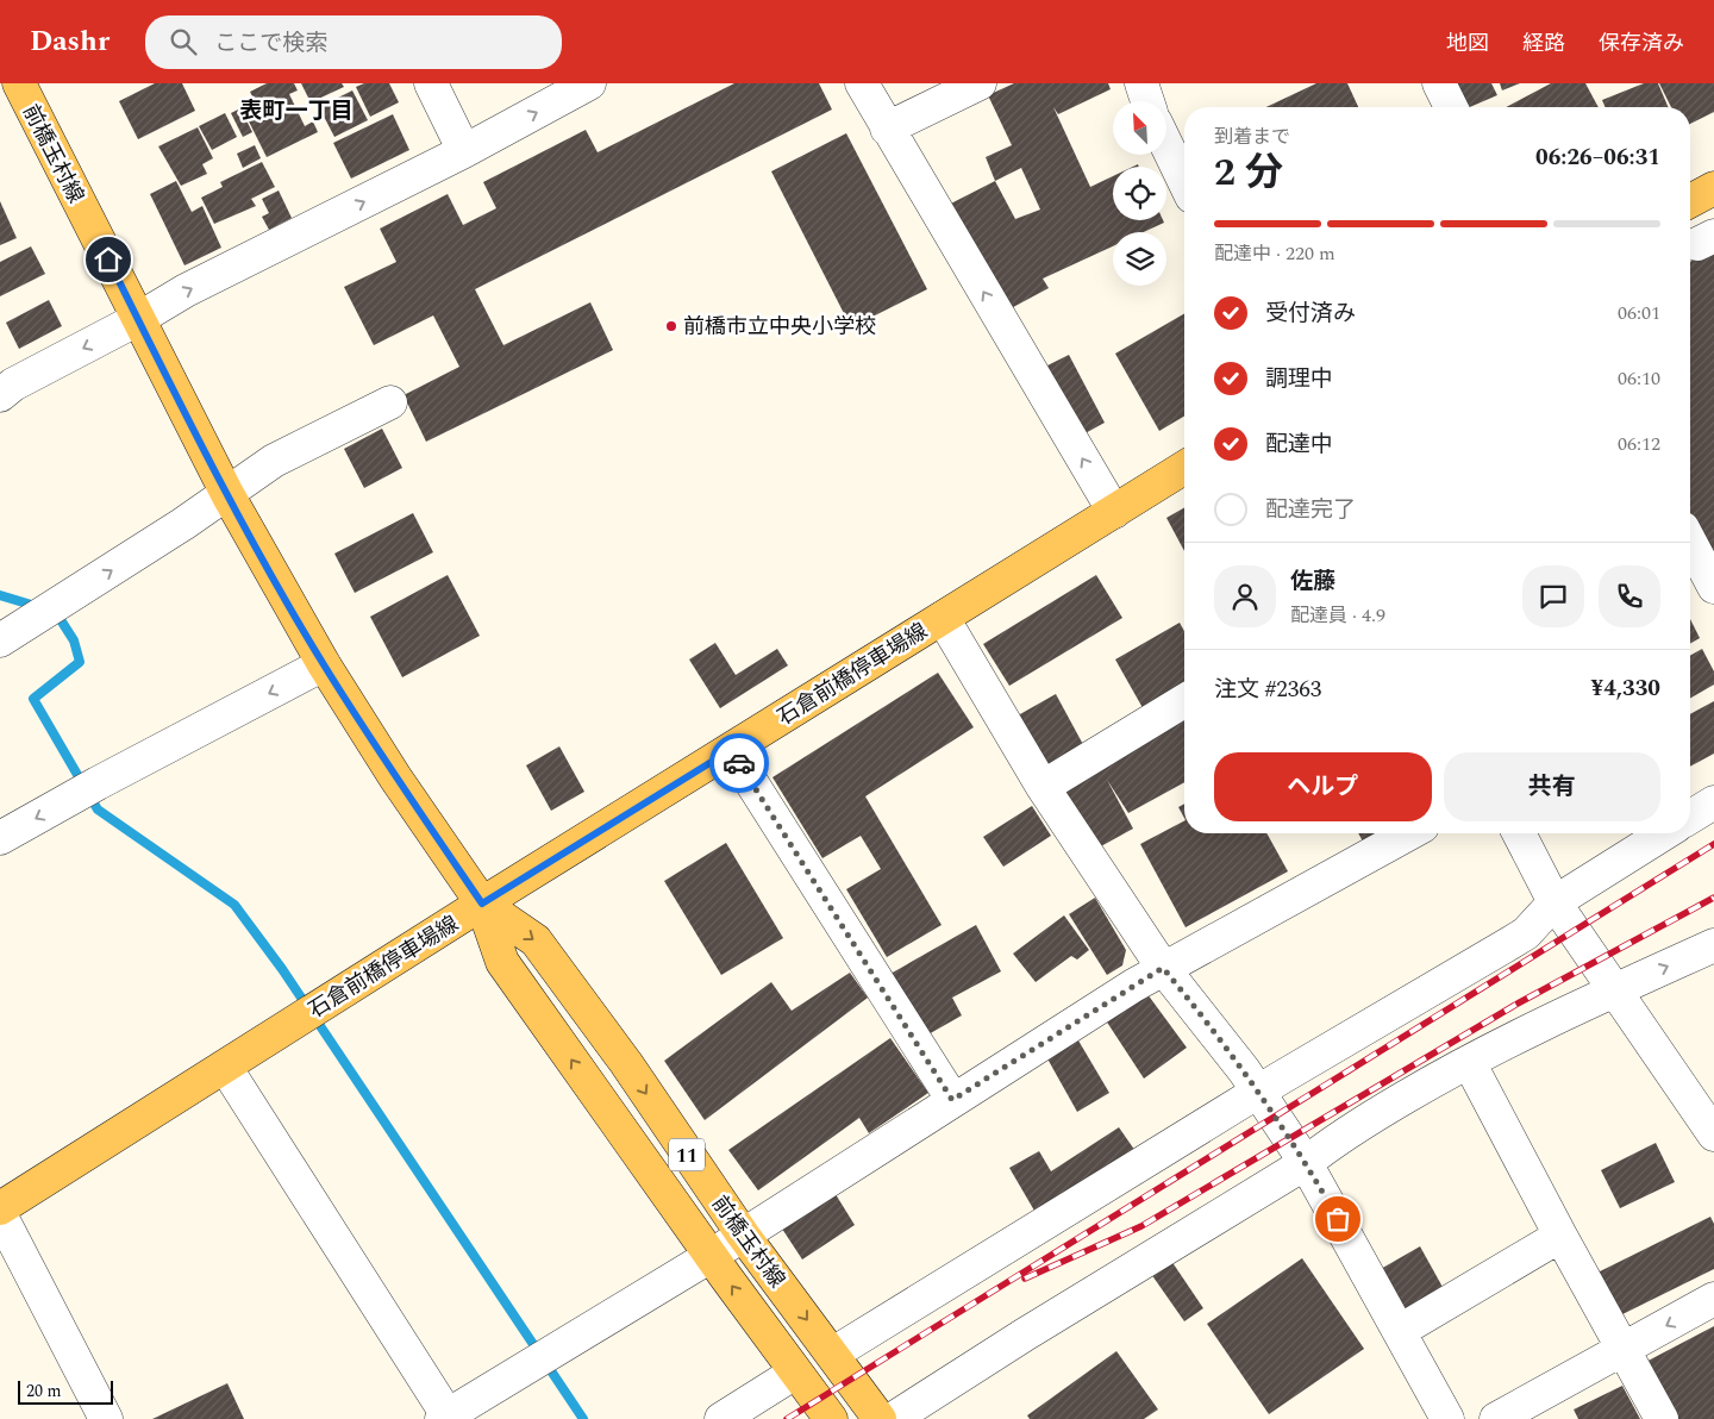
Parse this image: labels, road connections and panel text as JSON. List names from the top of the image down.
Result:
{
  "streets": {
    "main road": ["前橋玉村線", "石倉前橋停車場線", "11"]
  },
  "crossings": [
    ["前橋玉村線", "石倉前橋停車場線"]
  ],
  "districts": ["表町一丁目"],
  "places": ["前橋市立中央小学校"],
  "scale_bar": "20 m",
  "north": "top left",
  "page": {
    "header": "Dashr",
    "search": "ここで検索",
    "nav": ["地図", "経路", "保存済み"],
    "heading": ["2 分", "到着まで", "06:26–06:31"],
    "panel": [
      "佐藤",
      "配達員 · 4.9",
      "注文 #2363",
      "¥4,330"
    ],
    "bar": "配達中 · 220 m",
    "list": [
      ["受付済み", "06:01"],
      ["調理中", "06:10"],
      ["配達中", "06:12"],
      "配達完了"
    ],
    "buttons": ["ヘルプ", "共有"],
    "scale": "20 m"
  }
}
